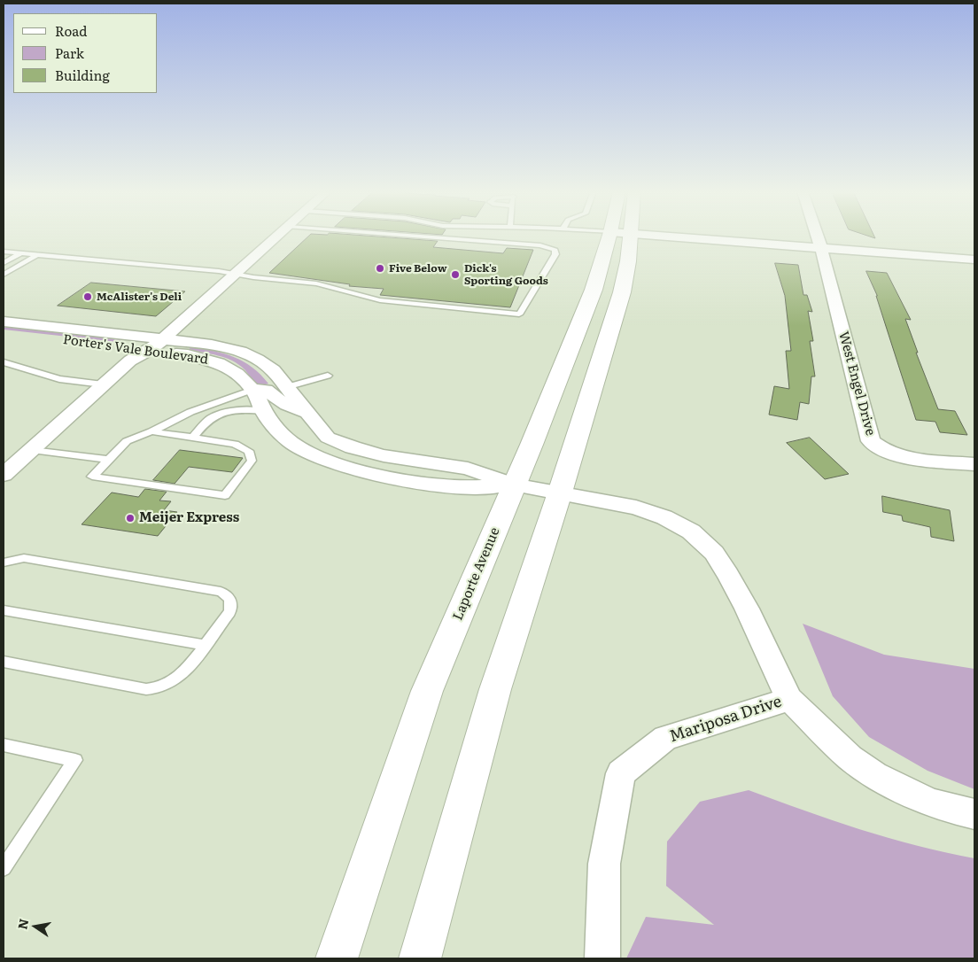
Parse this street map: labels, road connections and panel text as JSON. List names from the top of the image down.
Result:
{
  "streets": {
    "main road": ["Laporte Avenue"],
    "street": ["Porter's Vale Boulevard", "West Engel Drive", "Mariposa Drive"]
  },
  "crossings": [
    ["Porter's Vale Boulevard", "Laporte Avenue"],
    ["Porter's Vale Boulevard", "Mariposa Drive"]
  ],
  "places": [
    "Five Below",
    "Dick's Sporting Goods",
    "McAlister's Deli",
    "Meijer Express"
  ],
  "legend": ["Road", "Park", "Building"],
  "north": "left"
}
